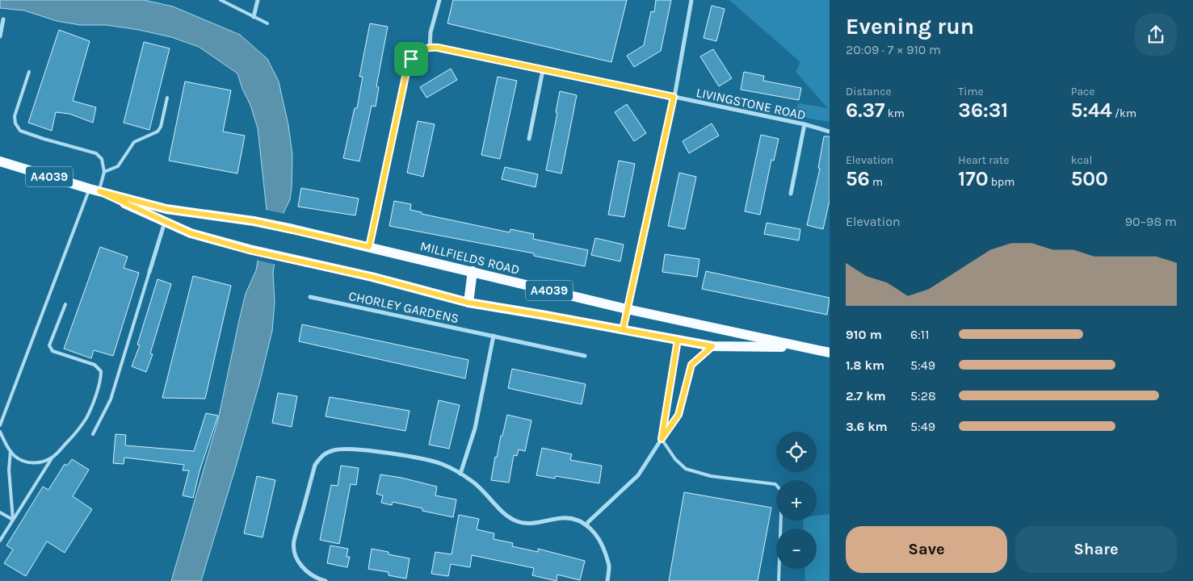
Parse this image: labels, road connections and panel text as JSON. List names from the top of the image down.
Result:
{
  "streets": {
    "main road": ["A4039", "MILLFIELDS ROAD"],
    "street": ["LIVINGSTONE ROAD", "CHORLEY GARDENS"]
  },
  "crossings": [
    ["A4039", "MILLFIELDS ROAD"]
  ],
  "page": {
    "heading": ["Evening run", "20:09 · 7 × 910 m"],
    "stats": [
      ["Distance", "6.37 km"],
      ["Time", "36:31"],
      ["Pace", "5:44 /km"],
      ["Elevation", "56 m"],
      ["Heart rate", "170 bpm"],
      ["kcal", "500"]
    ],
    "chart": ["Elevation", "90–98 m"],
    "list": [
      {
        "name": "910 m",
        "note": "6:11"
      },
      {
        "name": "1.8 km",
        "note": "5:49"
      },
      {
        "name": "2.7 km",
        "note": "5:28"
      },
      {
        "name": "3.6 km",
        "note": "5:49"
      }
    ],
    "map_buttons": ["+", "−"],
    "buttons": ["Save", "Share"]
  }
}
